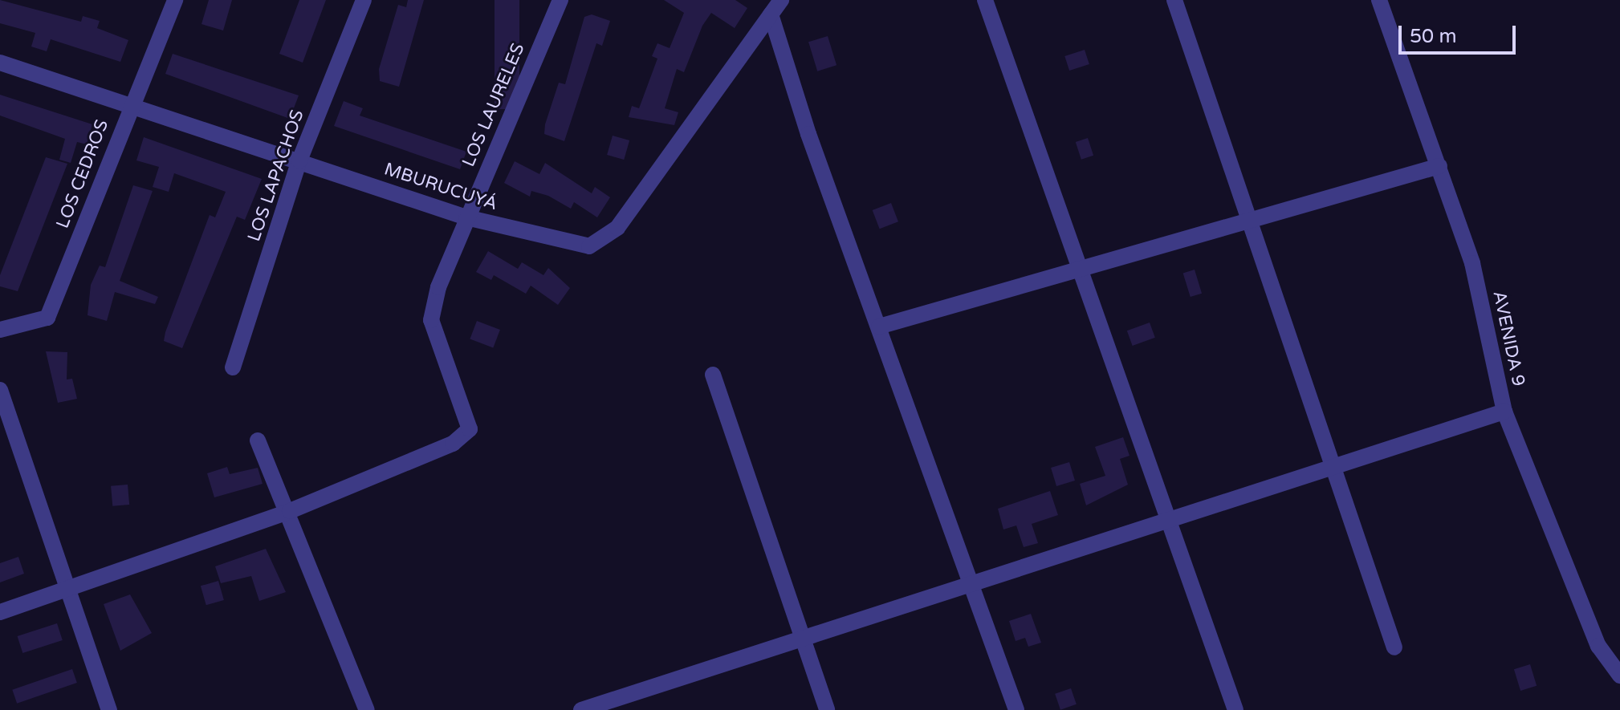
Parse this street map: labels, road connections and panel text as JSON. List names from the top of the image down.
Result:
{
  "streets": {
    "street": [
      "LOS LAURELES",
      "LOS CEDROS",
      "LOS LAPACHOS",
      "MBURUCUYÁ",
      "AVENIDA 9"
    ]
  },
  "crossings": [
    ["LOS LAURELES", "MBURUCUYÁ"],
    ["LOS CEDROS", "MBURUCUYÁ"],
    ["LOS LAPACHOS", "MBURUCUYÁ"]
  ],
  "scale_bar": "50 m"
}
